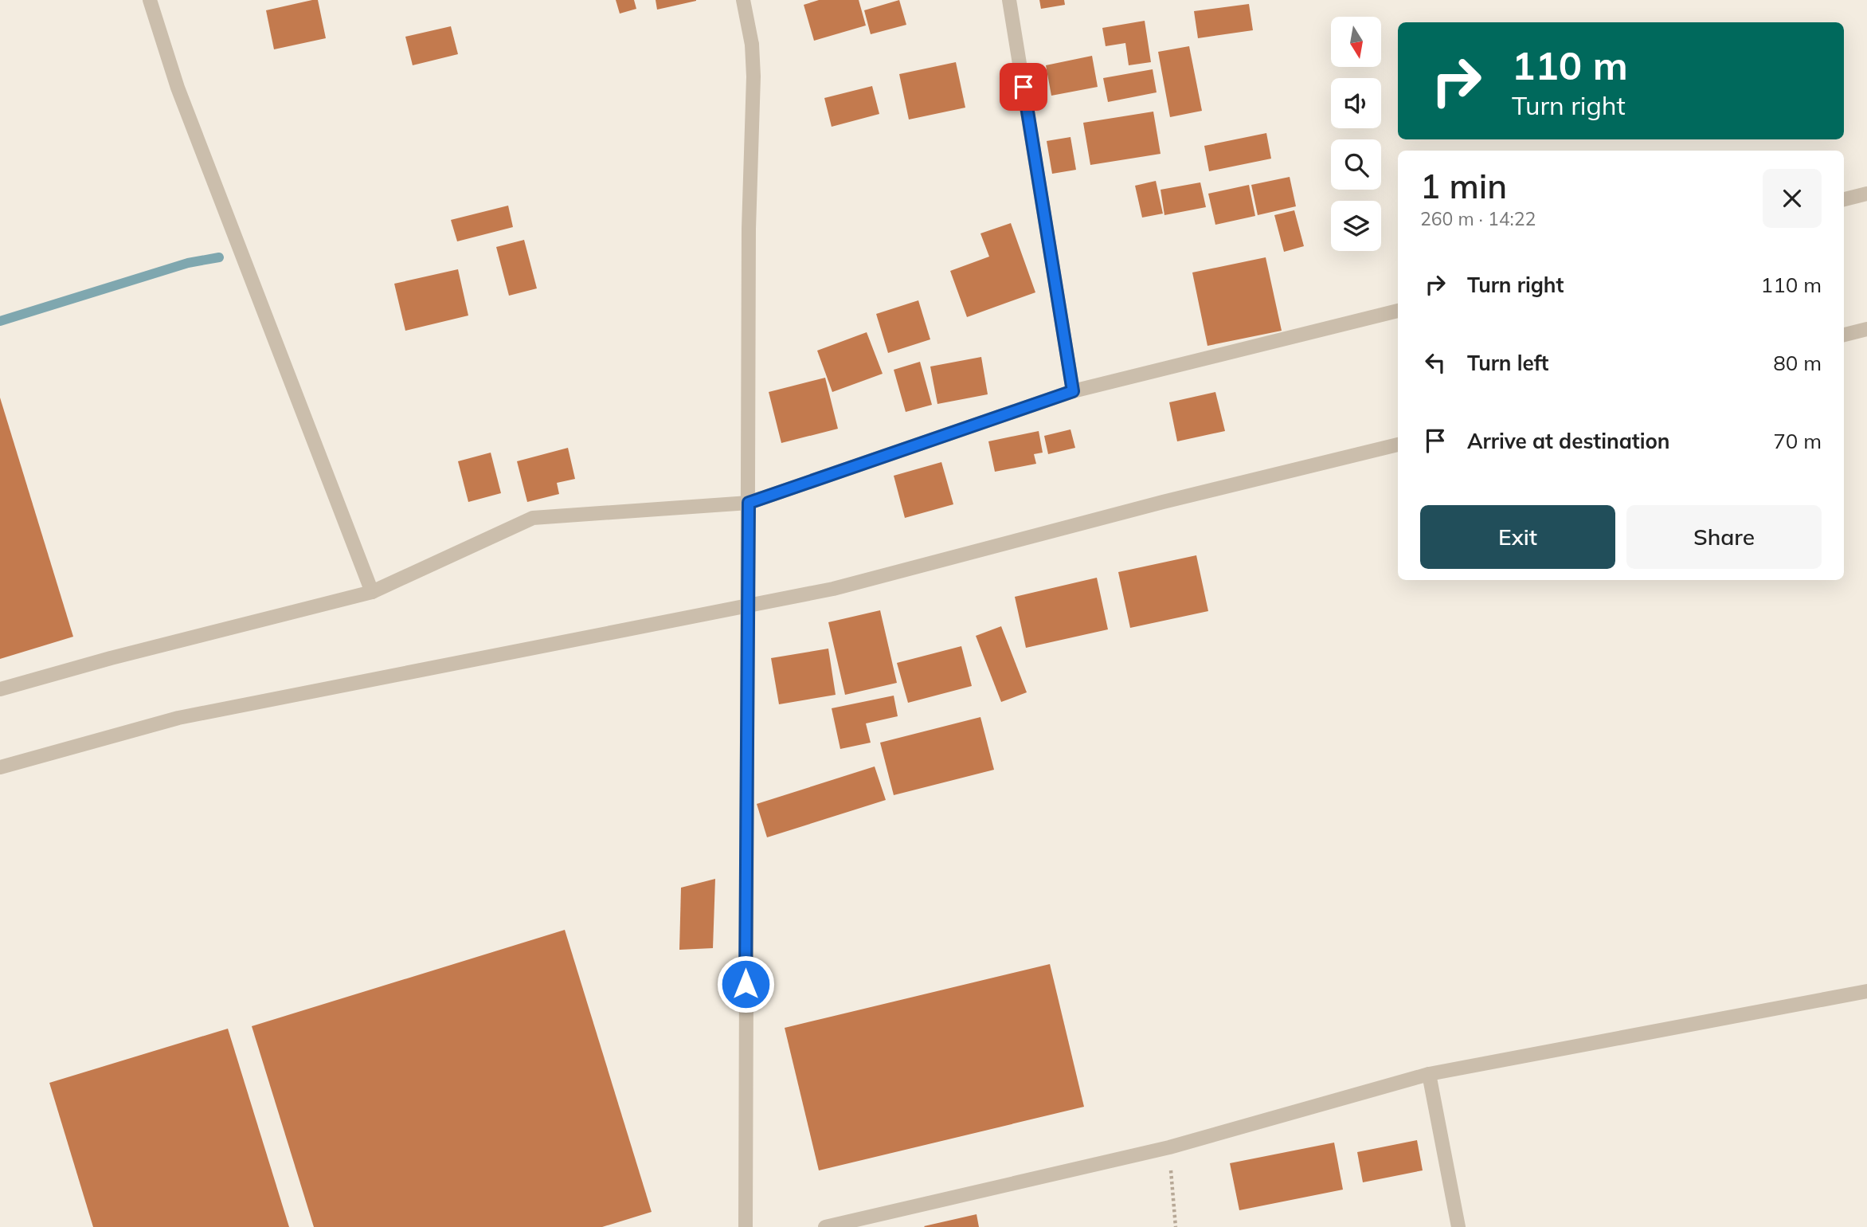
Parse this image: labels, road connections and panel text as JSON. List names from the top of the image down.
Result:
{
  "north": "bottom",
  "page": {
    "turn": ["110 m", "Turn right"],
    "heading": ["1 min", "260 m · 14:22"],
    "list": [
      {
        "name": "Turn right",
        "value": "110 m"
      },
      {
        "name": "Turn left",
        "value": "80 m"
      },
      {
        "name": "Arrive at destination",
        "value": "70 m"
      }
    ],
    "buttons": ["Exit", "Share"]
  }
}
